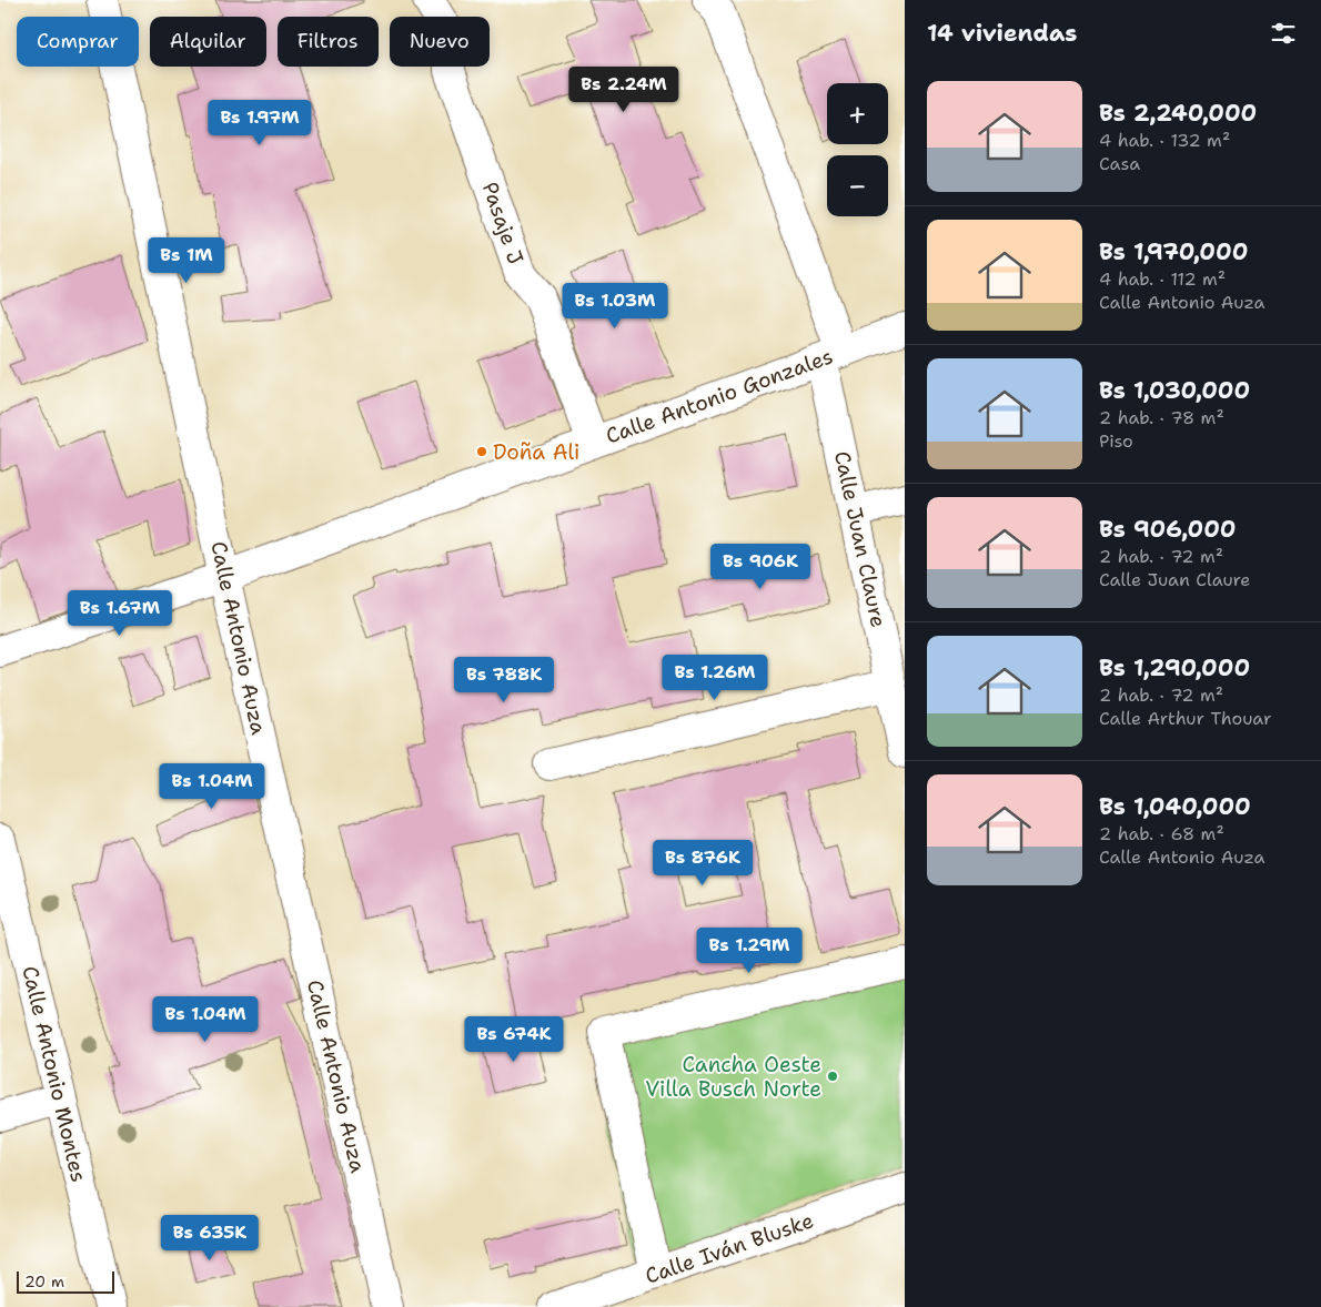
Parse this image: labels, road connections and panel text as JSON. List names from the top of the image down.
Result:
{
  "streets": {
    "street": [
      "Pasaje J",
      "Calle Antonio Gonzales",
      "Calle Juan Claure",
      "Calle Antonio Auza",
      "Calle Antonio Montes",
      "Calle Iván Bluske"
    ]
  },
  "crossings": [
    ["Pasaje J", "Calle Antonio Gonzales"],
    ["Calle Antonio Gonzales", "Calle Juan Claure"],
    ["Calle Antonio Gonzales", "Calle Antonio Auza"]
  ],
  "places": ["Doña Ali", "Cancha Oeste Villa Busch Norte"],
  "scale_bar": "20 m",
  "page": {
    "heading": "14 viviendas",
    "chip": [
      "Comprar",
      "Alquilar",
      "Filtros",
      "Nuevo"
    ],
    "price": [
      "Bs 2.24M",
      "Bs 1.97M",
      "Bs 1M",
      "Bs 1.03M",
      "Bs 906K",
      "Bs 1.67M",
      "Bs 1.26M",
      "Bs 788K",
      "Bs 1.04M",
      "Bs 876K",
      "Bs 1.29M",
      "Bs 1.04M",
      "Bs 674K",
      "Bs 635K"
    ],
    "list": [
      {
        "name": "Bs 2,240,000",
        "note": "4 hab. · 132 m² · Casa"
      },
      {
        "name": "Bs 1,970,000",
        "note": "4 hab. · 112 m² · Calle Antonio Auza"
      },
      {
        "name": "Bs 1,030,000",
        "note": "2 hab. · 78 m² · Piso"
      },
      {
        "name": "Bs 906,000",
        "note": "2 hab. · 72 m² · Calle Juan Claure"
      },
      {
        "name": "Bs 1,290,000",
        "note": "2 hab. · 72 m² · Calle Arthur Thouar"
      },
      {
        "name": "Bs 1,040,000",
        "note": "2 hab. · 68 m² · Calle Antonio Auza"
      }
    ],
    "map_buttons": ["+", "−"],
    "scale": "20 m"
  }
}
